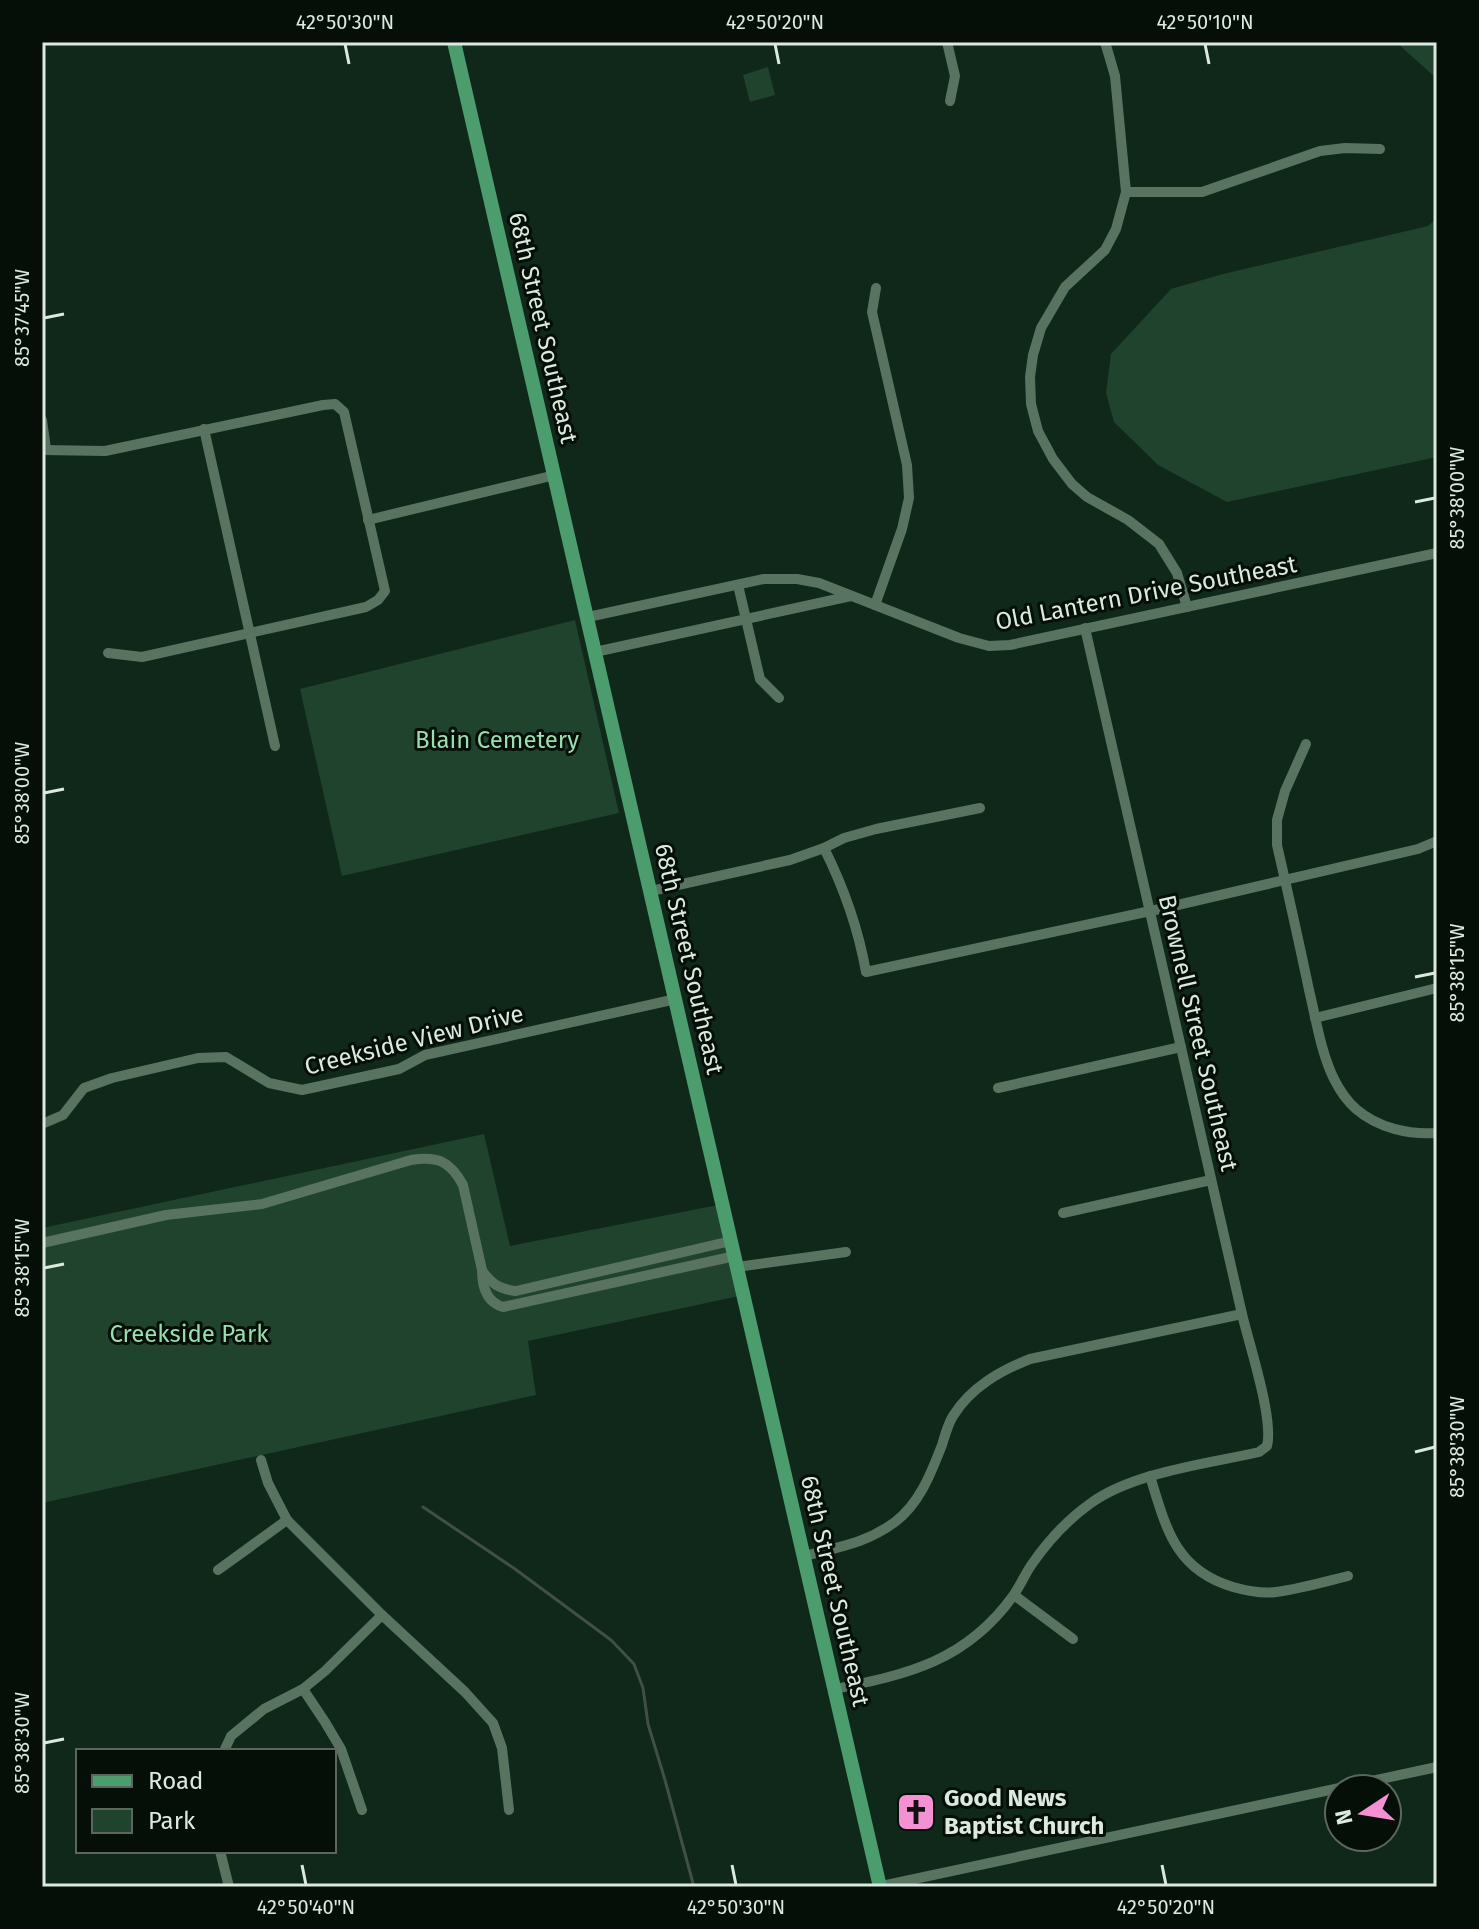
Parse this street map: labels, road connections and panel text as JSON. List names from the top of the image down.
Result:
{
  "streets": {
    "main road": ["68th Street Southeast"],
    "street": ["Old Lantern Drive Southeast", "Brownell Street Southeast", "Creekside View Drive"]
  },
  "crossings": [
    ["68th Street Southeast", "Old Lantern Drive Southeast"],
    ["68th Street Southeast", "Creekside View Drive"],
    ["Old Lantern Drive Southeast", "Brownell Street Southeast"]
  ],
  "parks": ["Blain Cemetery", "Creekside Park"],
  "places": {
    "church": ["Good News Baptist Church"]
  },
  "legend": ["Road", "Park"],
  "north": "left",
  "coordinates": [
    "42°50'30\"N",
    "42°50'20\"N",
    "42°50'10\"N",
    "85°37'45\"W",
    "85°38'00\"W",
    "85°38'15\"W",
    "85°38'30\"W",
    "42°50'40\"N"
  ]
}
